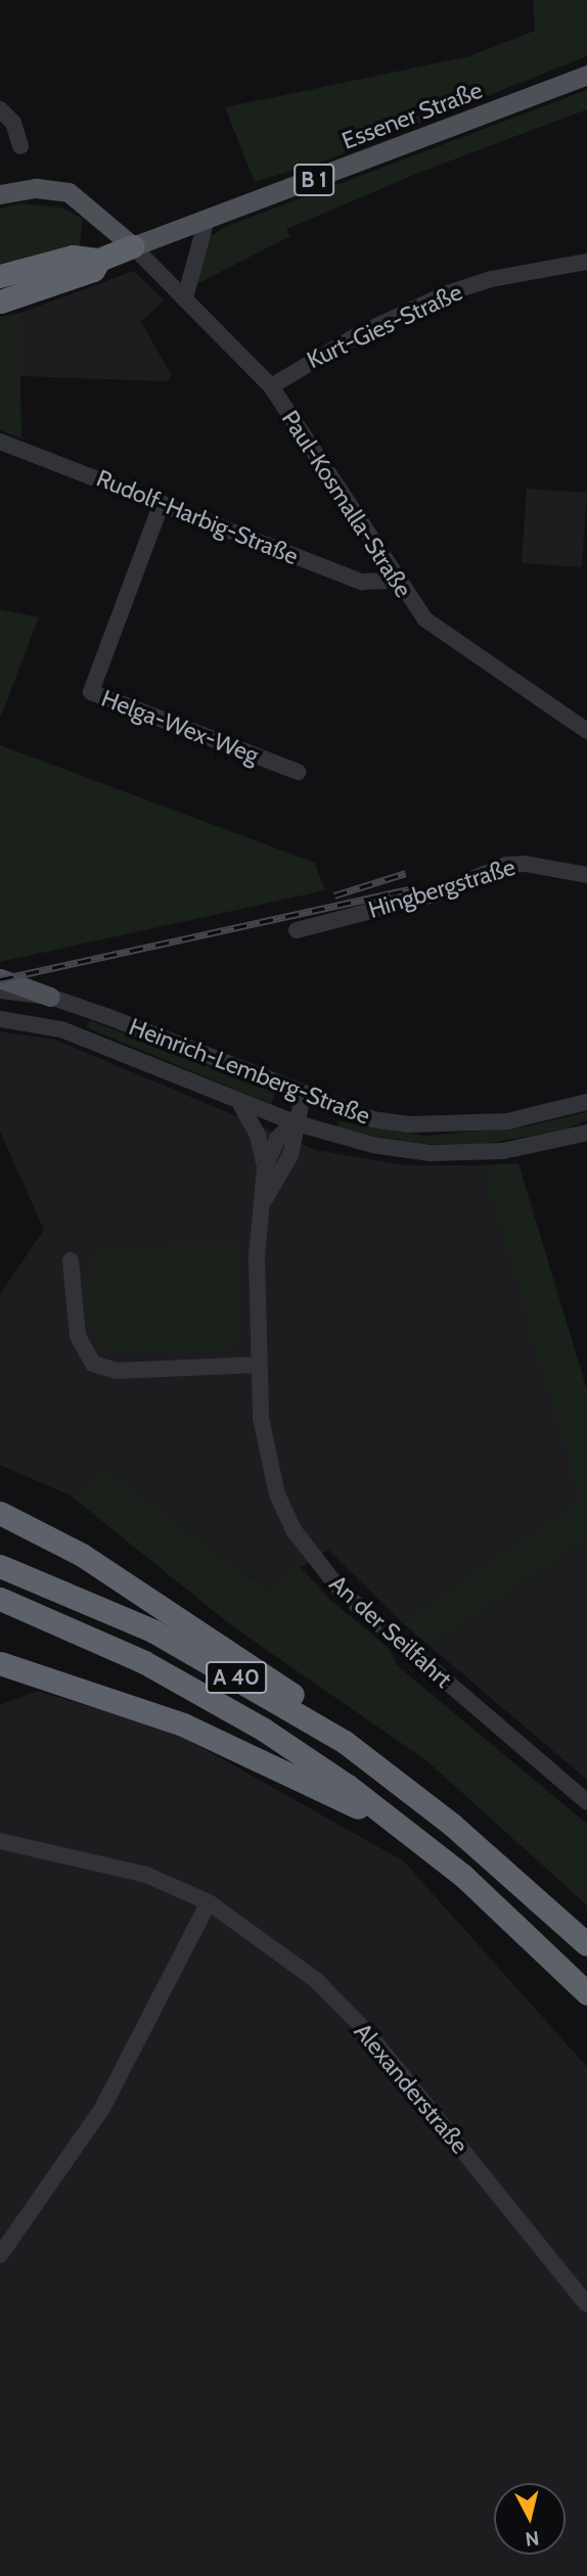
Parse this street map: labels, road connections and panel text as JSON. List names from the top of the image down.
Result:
{
  "streets": {
    "highway": ["B 1", "A 40"],
    "main road": ["Essener Straße"],
    "street": [
      "Kurt-Gies-Straße",
      "Paul-Kosmalla-Straße",
      "Rudolf-Harbig-Straße",
      "Helga-Wex-Weg",
      "Hingbergstraße",
      "Heinrich-Lemberg-Straße",
      "An der Seilfahrt",
      "Alexanderstraße"
    ]
  },
  "crossings": [
    ["Essener Straße", "B 1"],
    ["Essener Straße", "Paul-Kosmalla-Straße"],
    ["B 1", "Paul-Kosmalla-Straße"],
    ["Kurt-Gies-Straße", "Paul-Kosmalla-Straße"],
    ["Paul-Kosmalla-Straße", "Rudolf-Harbig-Straße"],
    ["Rudolf-Harbig-Straße", "Helga-Wex-Weg"],
    ["Heinrich-Lemberg-Straße", "An der Seilfahrt"]
  ],
  "north": "bottom"
}
